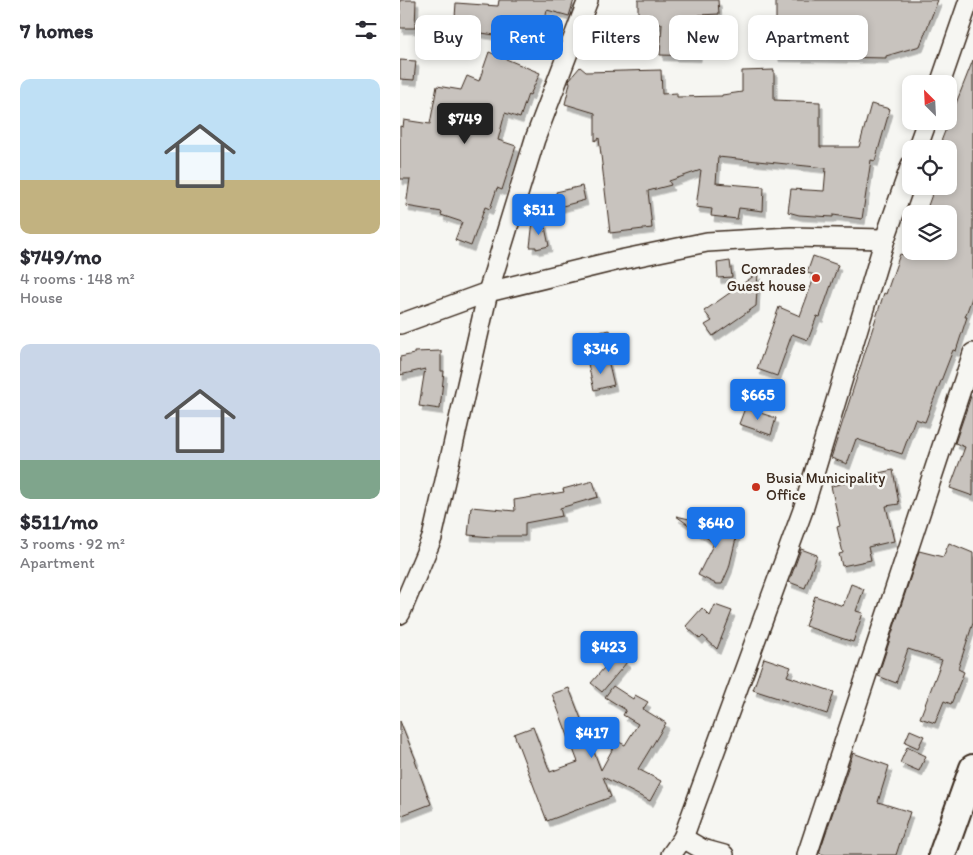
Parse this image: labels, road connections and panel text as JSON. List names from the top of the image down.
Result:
{
  "places": ["Comrades Guest house", "Busia Municipality Office"],
  "north": "top left",
  "page": {
    "heading": "7 homes",
    "chip": [
      "Buy",
      "Rent",
      "Filters",
      "New",
      "Apartment"
    ],
    "list": [
      {
        "name": "$749/mo",
        "note": "4 rooms · 148 m² · House"
      },
      {
        "name": "$511/mo",
        "note": "3 rooms · 92 m² · Apartment"
      }
    ],
    "price": [
      "$749",
      "$511",
      "$346",
      "$665",
      "$640",
      "$423",
      "$417"
    ]
  }
}
